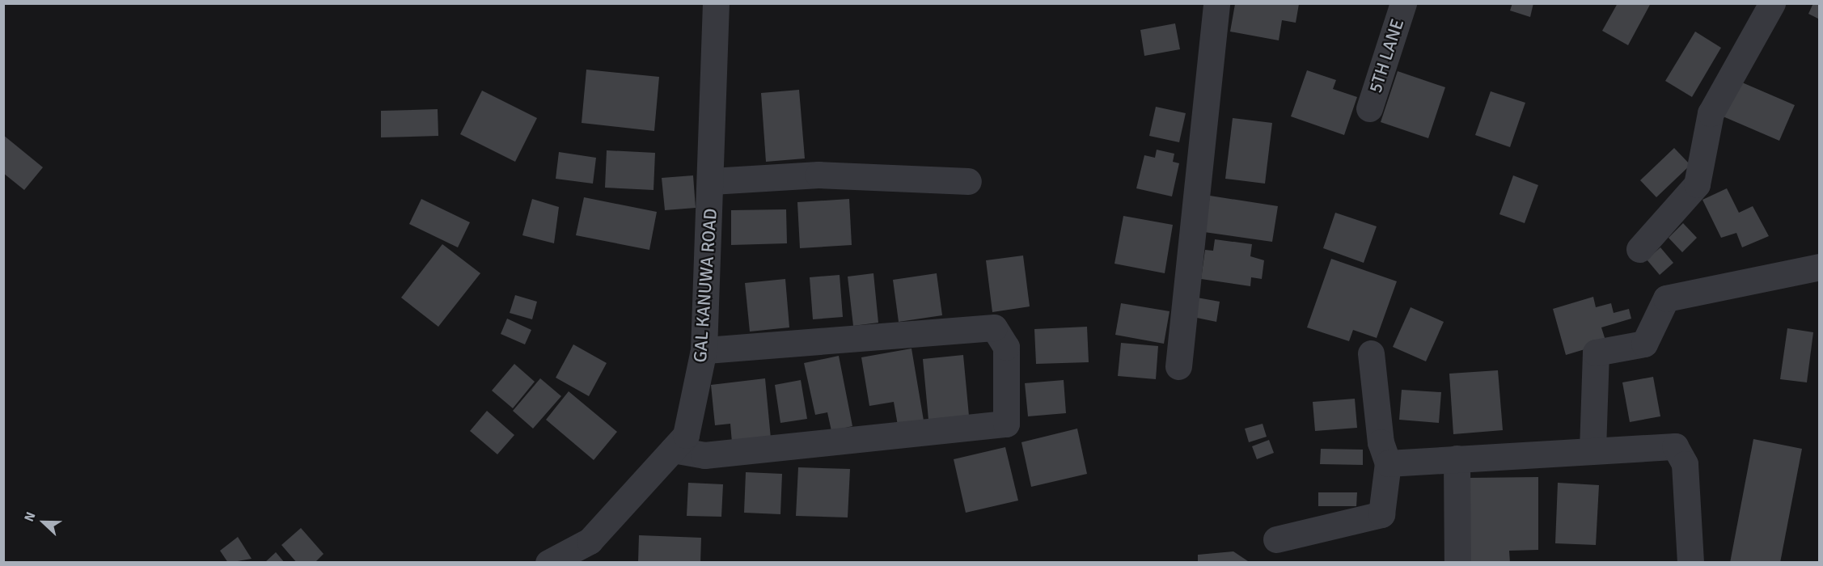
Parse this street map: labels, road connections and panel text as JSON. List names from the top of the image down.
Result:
{
  "streets": {
    "street": ["5TH LANE", "GAL KANUWA ROAD"]
  },
  "north": "left"
}
